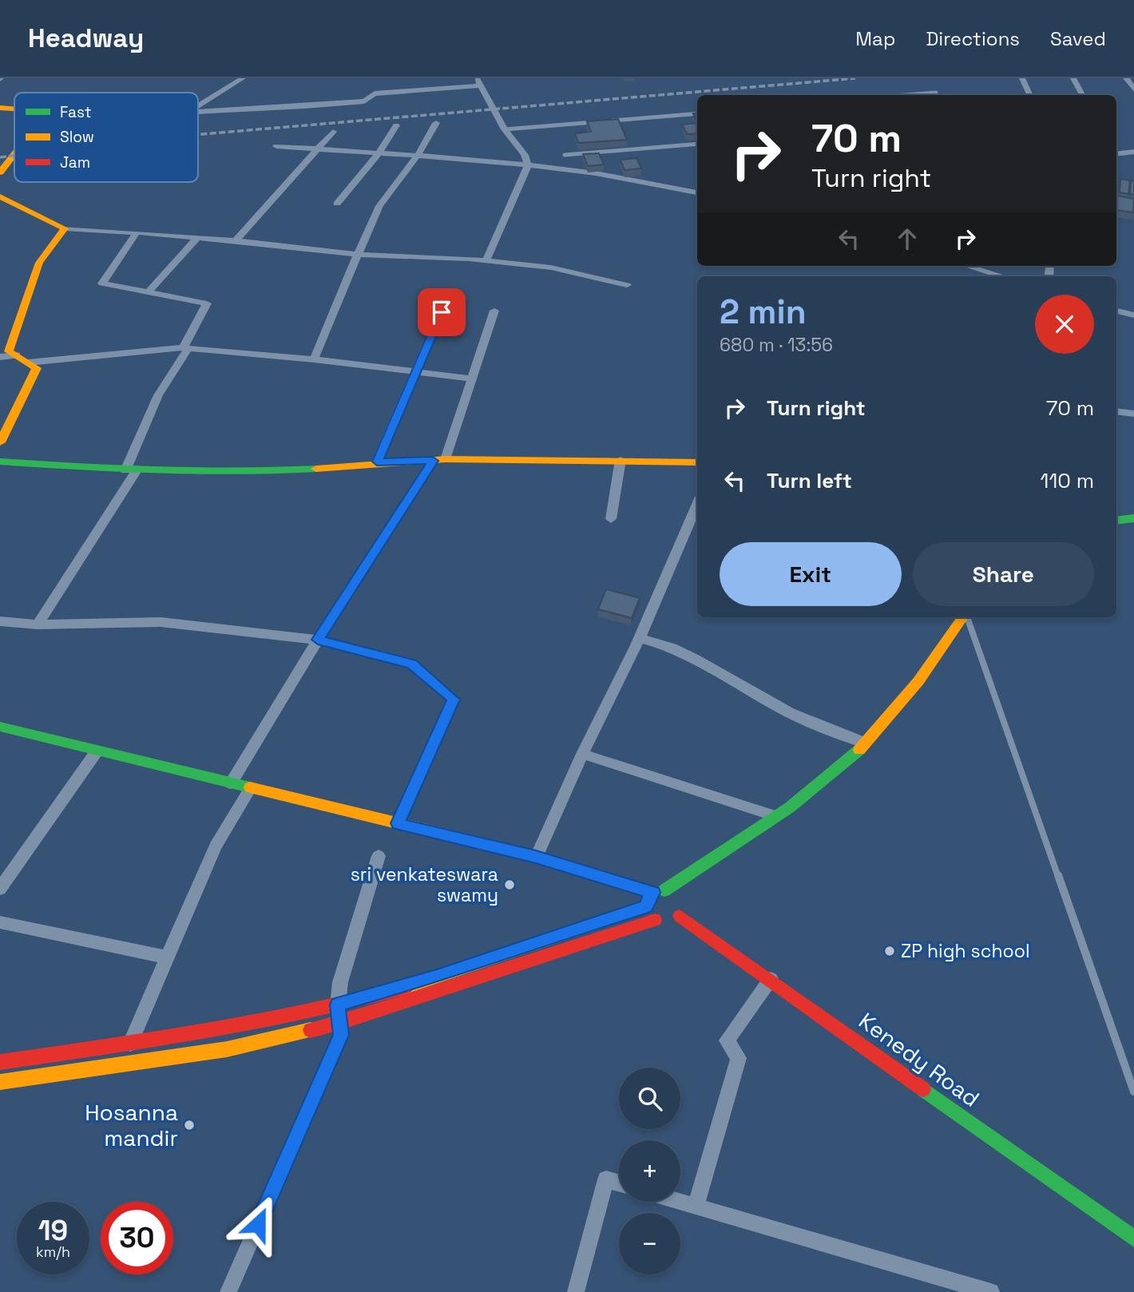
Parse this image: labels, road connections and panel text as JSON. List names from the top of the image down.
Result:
{
  "streets": {
    "main road": ["Kenedy Road"]
  },
  "places": ["sri venkateswara swamy", "ZP high school", "Hosanna mandir"],
  "legend": ["Fast", "Slow", "Jam"],
  "page": {
    "header": "Headway",
    "nav": ["Map", "Directions", "Saved"],
    "turn": ["70 m", "Turn right"],
    "heading": ["2 min", "680 m · 13:56"],
    "list": [
      {
        "name": "Turn right",
        "value": "70 m"
      },
      {
        "name": "Turn left",
        "value": "110 m"
      }
    ],
    "buttons": ["Exit", "Share"],
    "map_buttons": ["+", "−"],
    "speed": "19 km/h",
    "limit": "30"
  }
}
